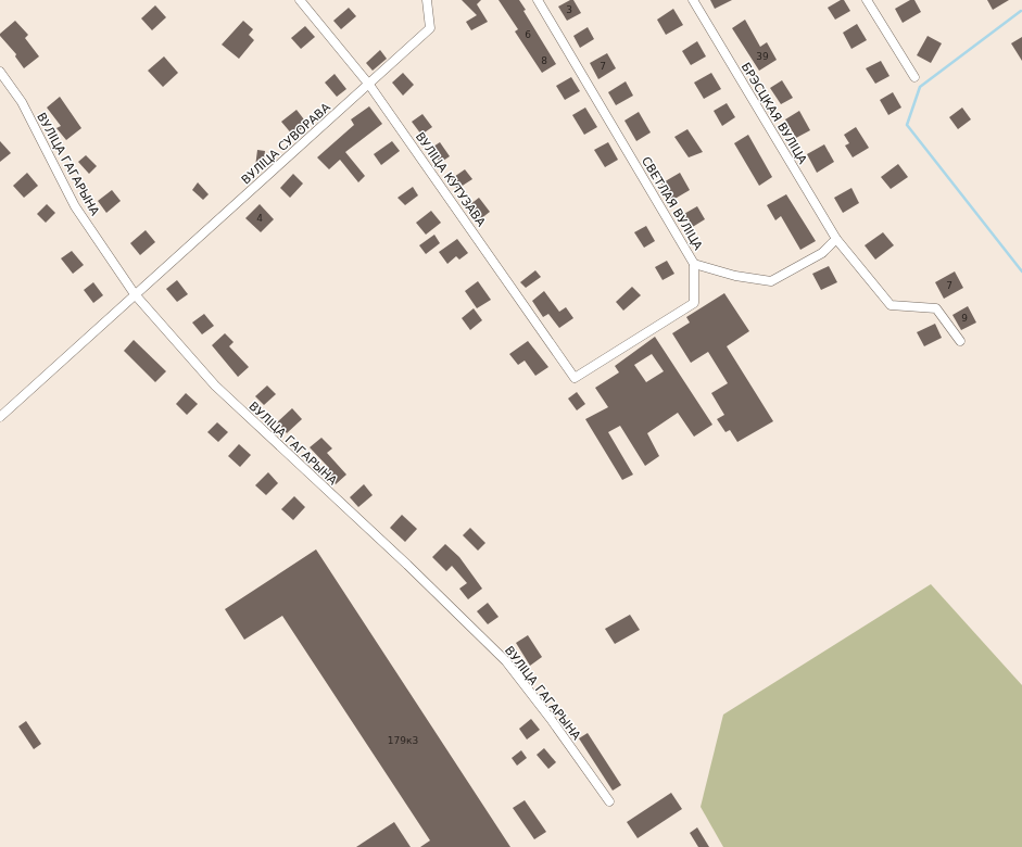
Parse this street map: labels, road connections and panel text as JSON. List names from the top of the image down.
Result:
{
  "streets": {
    "street": [
      "БРЭСЦКАЯ ВУЛІЦА",
      "ВУЛІЦА СУВОРАВА",
      "ВУЛІЦА ГАГАРЫНА",
      "ВУЛІЦА КУТУЗАВА",
      "СВЕТЛАЯ ВУЛІЦА"
    ]
  },
  "crossings": [
    ["ВУЛІЦА СУВОРАВА", "ВУЛІЦА ГАГАРЫНА"],
    ["ВУЛІЦА СУВОРАВА", "ВУЛІЦА КУТУЗАВА"],
    ["ВУЛІЦА КУТУЗАВА", "СВЕТЛАЯ ВУЛІЦА"]
  ],
  "house_numbers": [
    "3",
    "6",
    "39",
    "8",
    "7",
    "4",
    "7",
    "9",
    "179к3"
  ]
}
